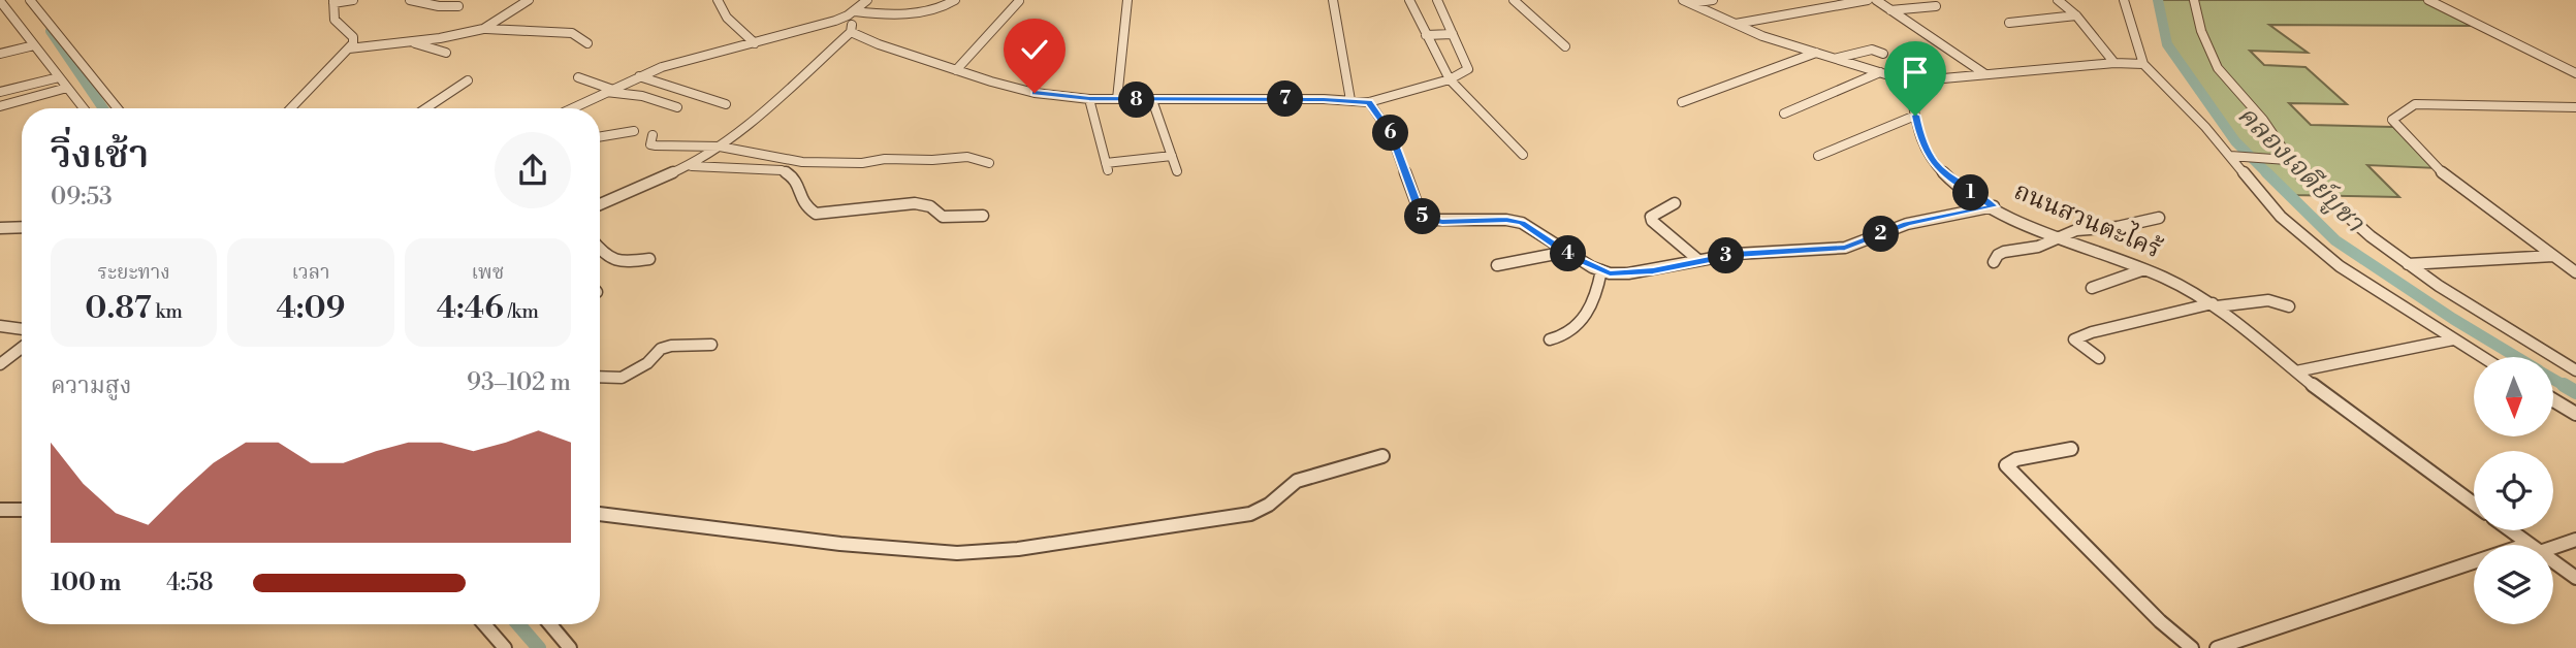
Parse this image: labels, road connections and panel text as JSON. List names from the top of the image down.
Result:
{
  "streets": {
    "street": ["ถนนสวนตะไคร้"]
  },
  "water": ["คลองเจดีย์บูชา"],
  "north": "bottom",
  "page": {
    "pins": [
      "7",
      "8",
      "6",
      "1",
      "5",
      "2",
      "4",
      "3"
    ],
    "heading": ["วิ่งเช้า", "09:53"],
    "stats": [
      ["ระยะทาง", "0.87 km"],
      ["เวลา", "4:09"],
      ["เพซ", "4:46 /km"]
    ],
    "chart": ["ความสูง", "93–102 m"],
    "list": [
      {
        "name": "100 m",
        "note": "4:58"
      }
    ]
  }
}
